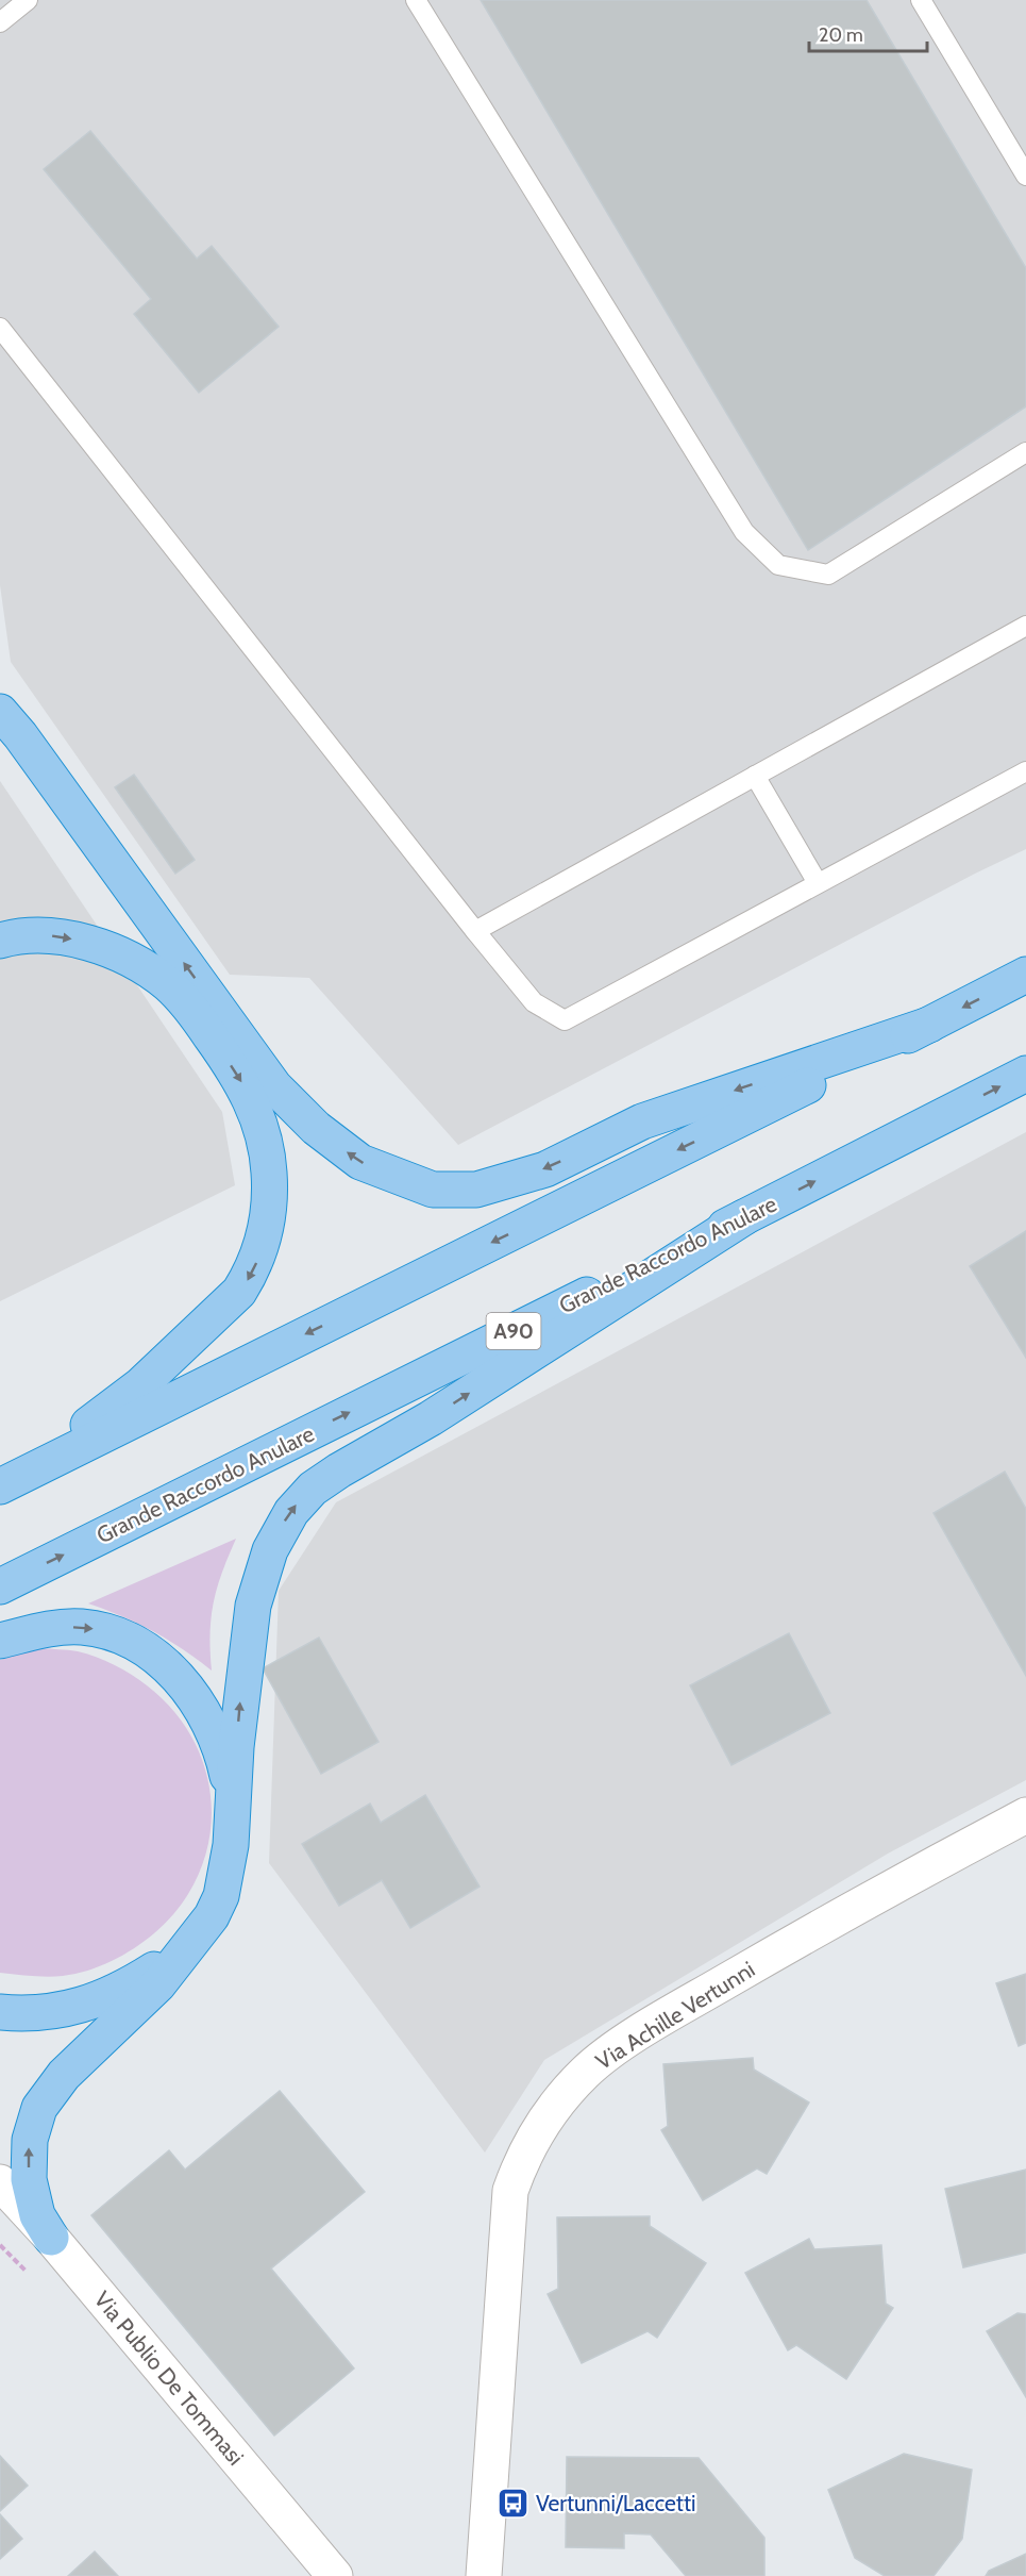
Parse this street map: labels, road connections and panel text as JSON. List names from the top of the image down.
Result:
{
  "streets": {
    "highway": ["Grande Raccordo Anulare", "A90"],
    "street": ["Via Achille Vertunni", "Via Publio De Tommasi"]
  },
  "places": {
    "bus stop": ["Vertunni/Laccetti"]
  },
  "scale_bar": "20 m"
}
